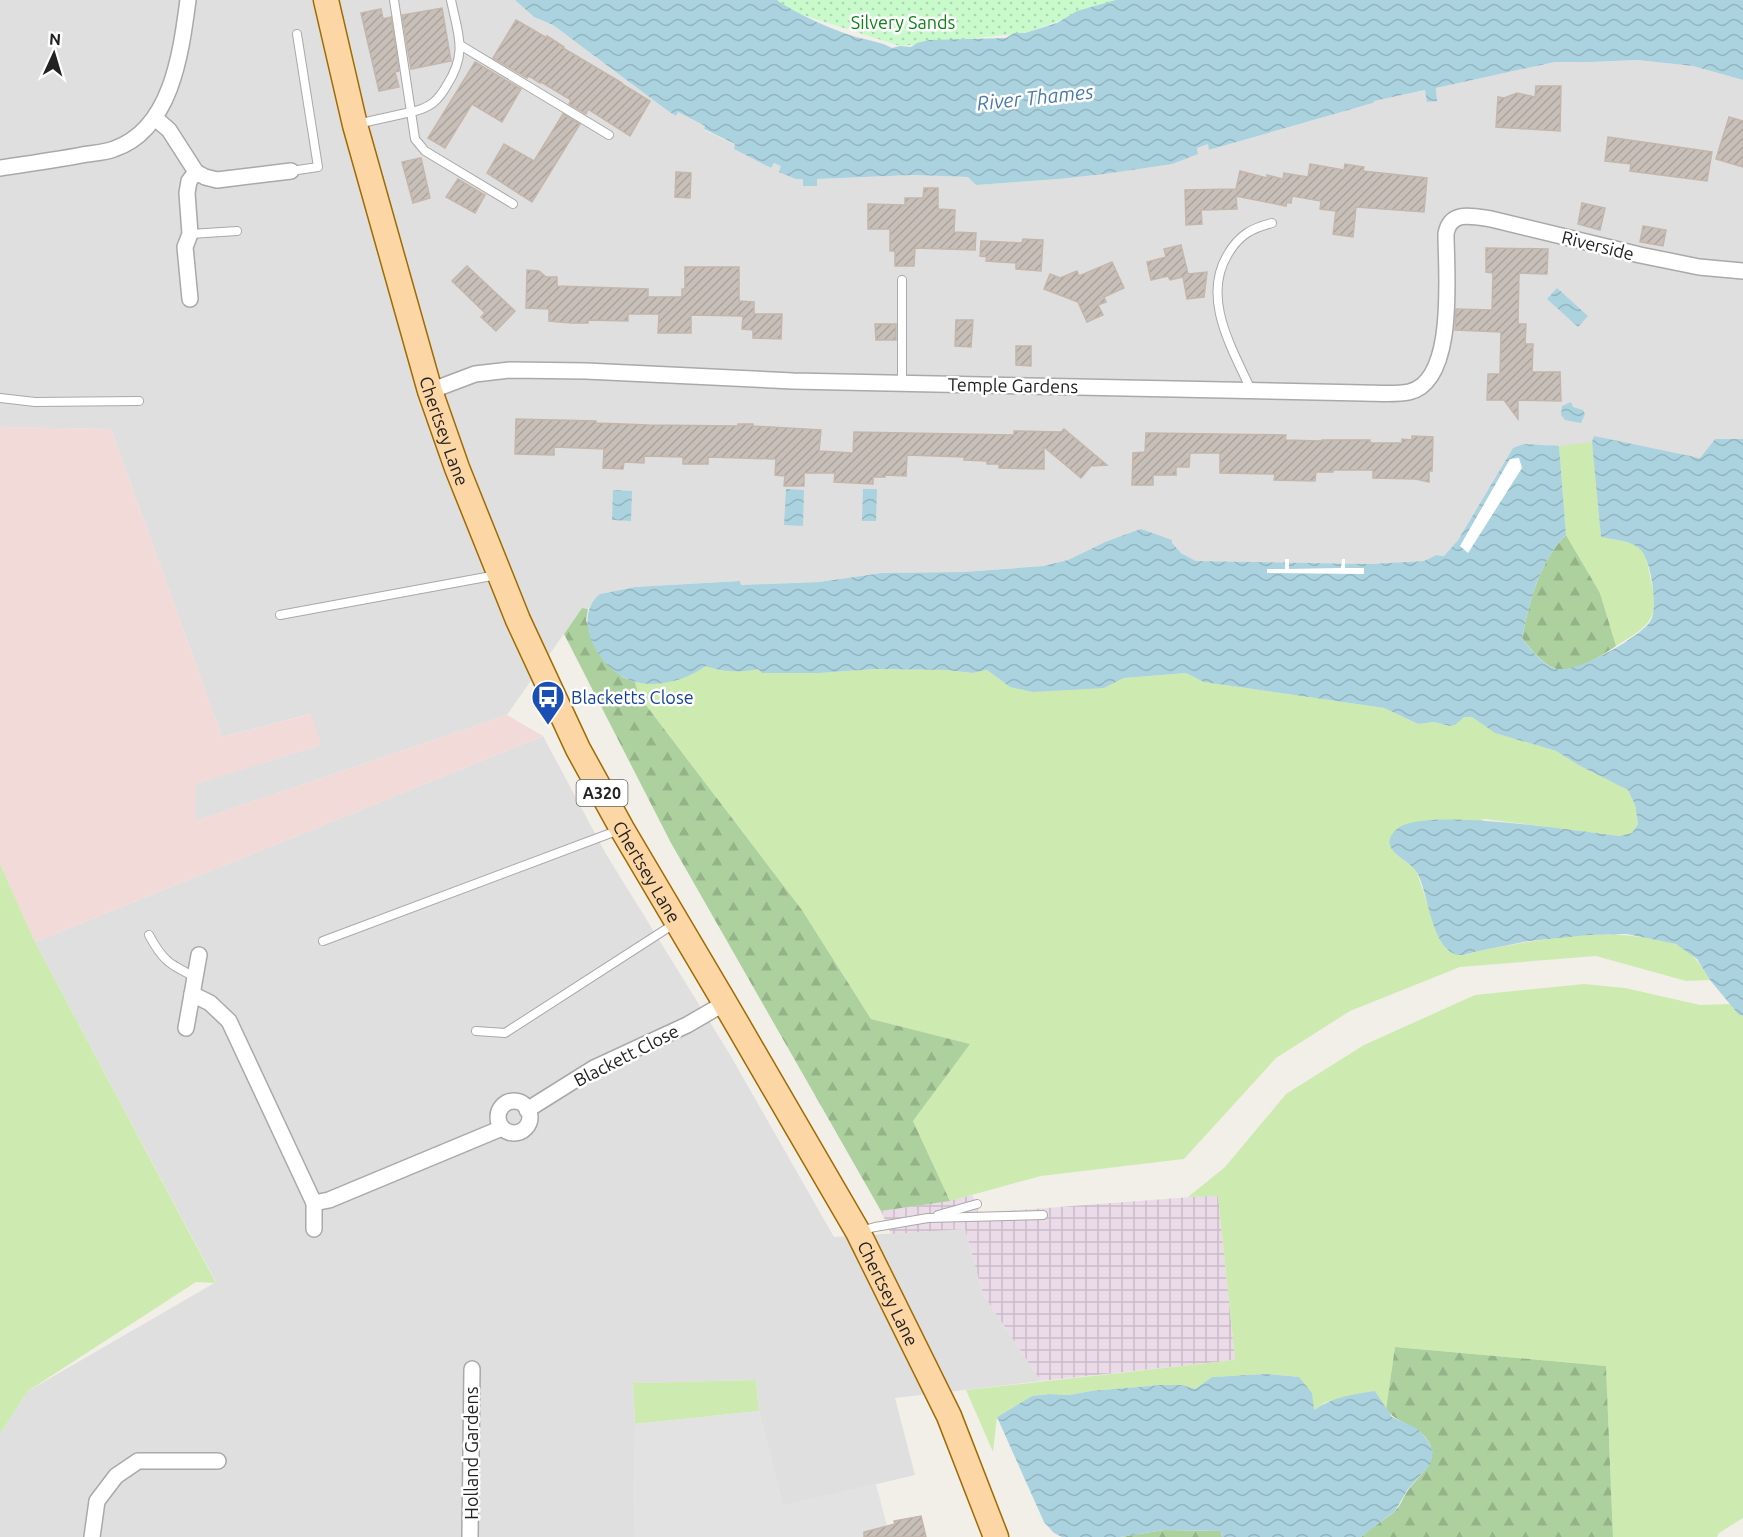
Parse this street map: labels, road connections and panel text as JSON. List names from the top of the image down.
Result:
{
  "streets": {
    "main road": ["Chertsey Lane", "A320"],
    "street": [
      "Riverside",
      "Temple Gardens",
      "Blackett Close",
      "Holland Gardens"
    ]
  },
  "crossings": [
    ["Riverside", "Temple Gardens"],
    ["Temple Gardens", "Chertsey Lane"],
    ["Chertsey Lane", "Blackett Close"]
  ],
  "water": ["River Thames"],
  "parks": ["Silvery Sands"],
  "places": {
    "bus stop": ["Blacketts Close"]
  },
  "north": "top"
}
